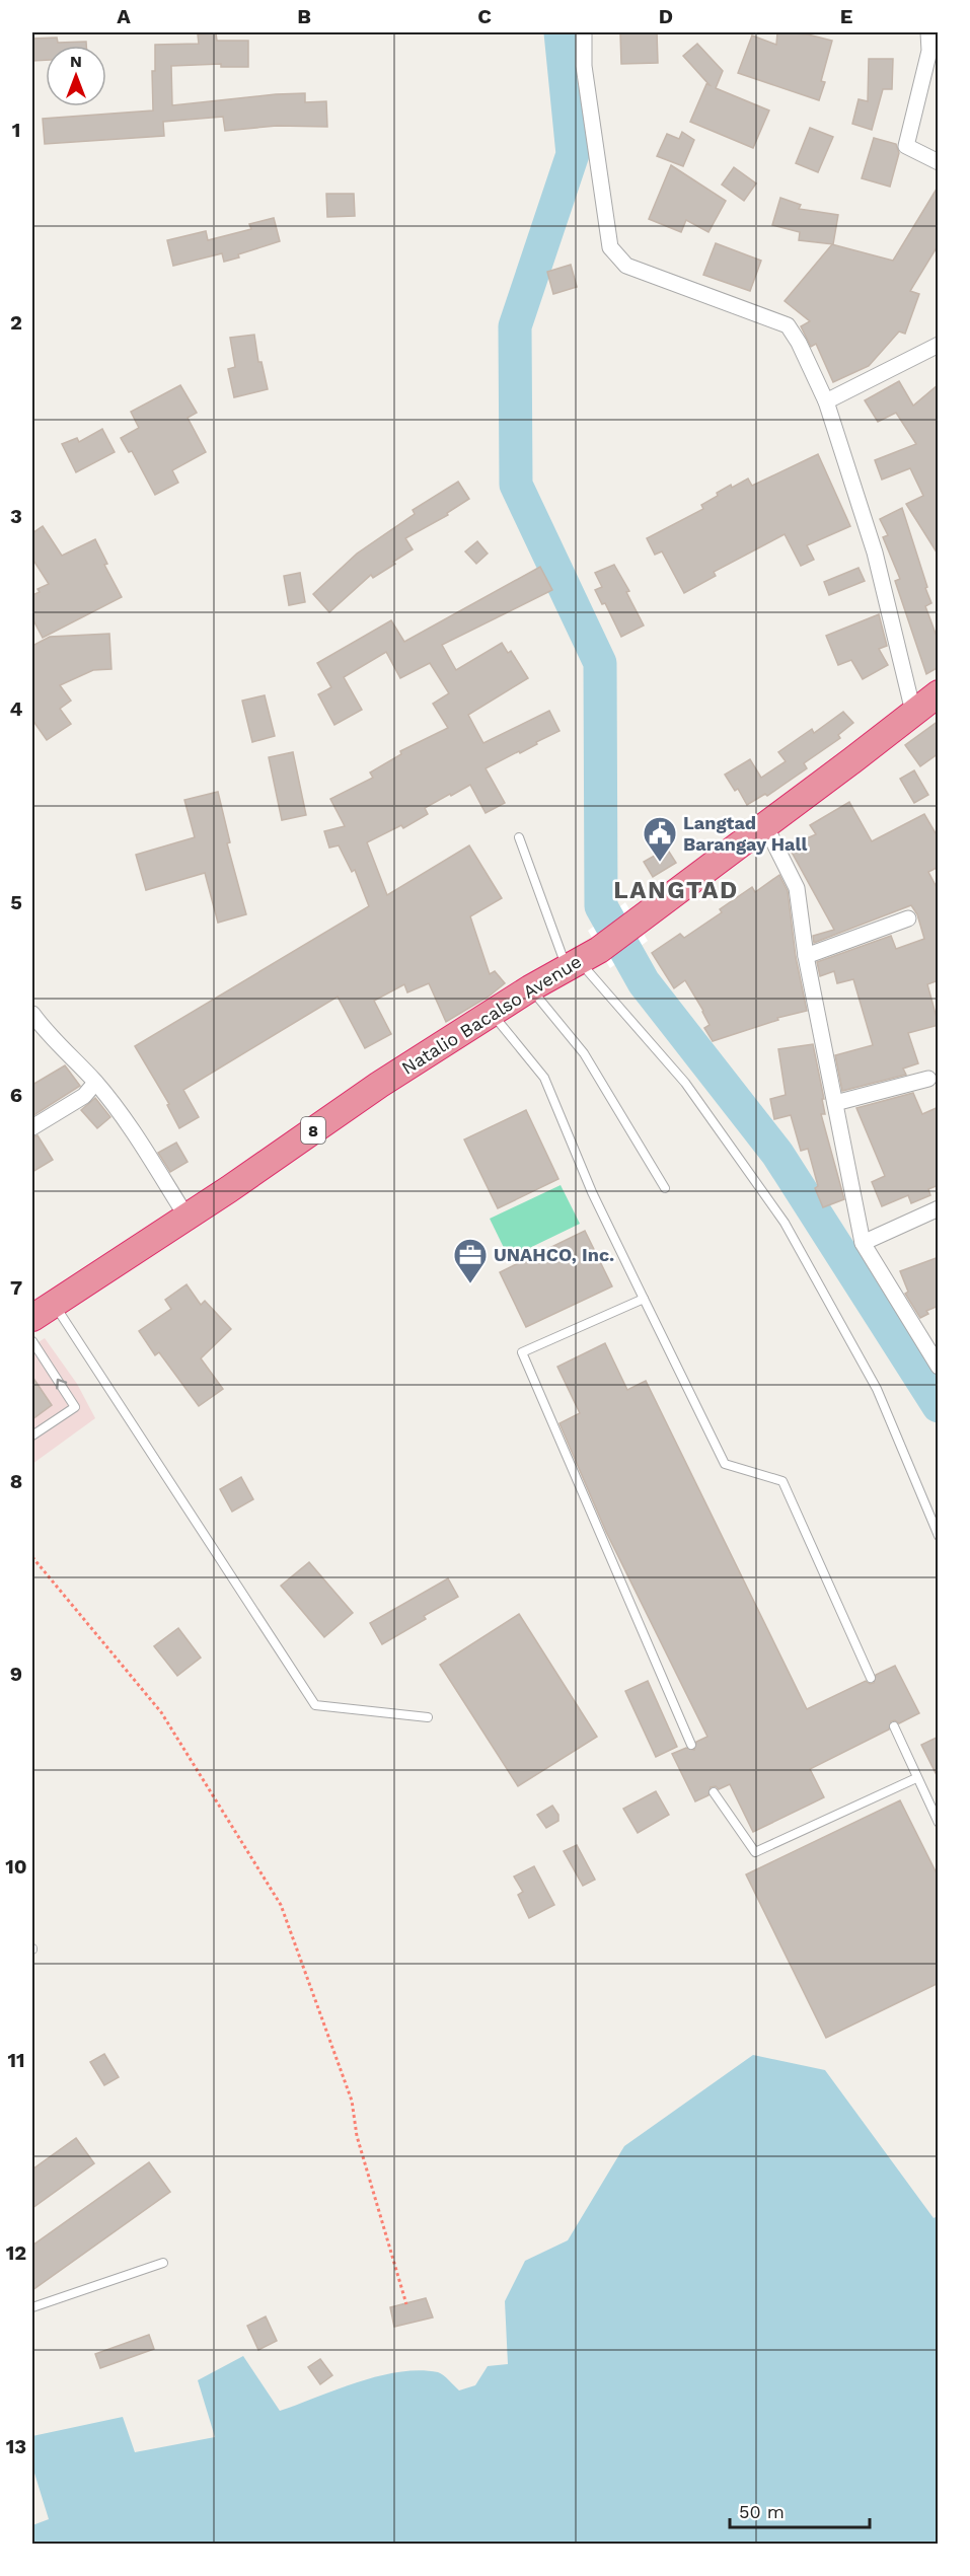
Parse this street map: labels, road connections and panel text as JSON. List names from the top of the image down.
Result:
{
  "streets": {
    "highway": ["Natalio Bacalso Avenue", "8"]
  },
  "districts": ["LANGTAD"],
  "places": {
    "public building": ["Langtad Barangay Hall"],
    "office": ["UNAHCO, Inc."]
  },
  "scale_bar": "50 m",
  "north": "top",
  "grid": {
    "columns": [
      "A",
      "B",
      "C",
      "D",
      "E"
    ],
    "rows": [
      "1",
      "2",
      "3",
      "4",
      "5",
      "6",
      "7",
      "8",
      "9",
      "10",
      "11",
      "12",
      "13"
    ]
  }
}
